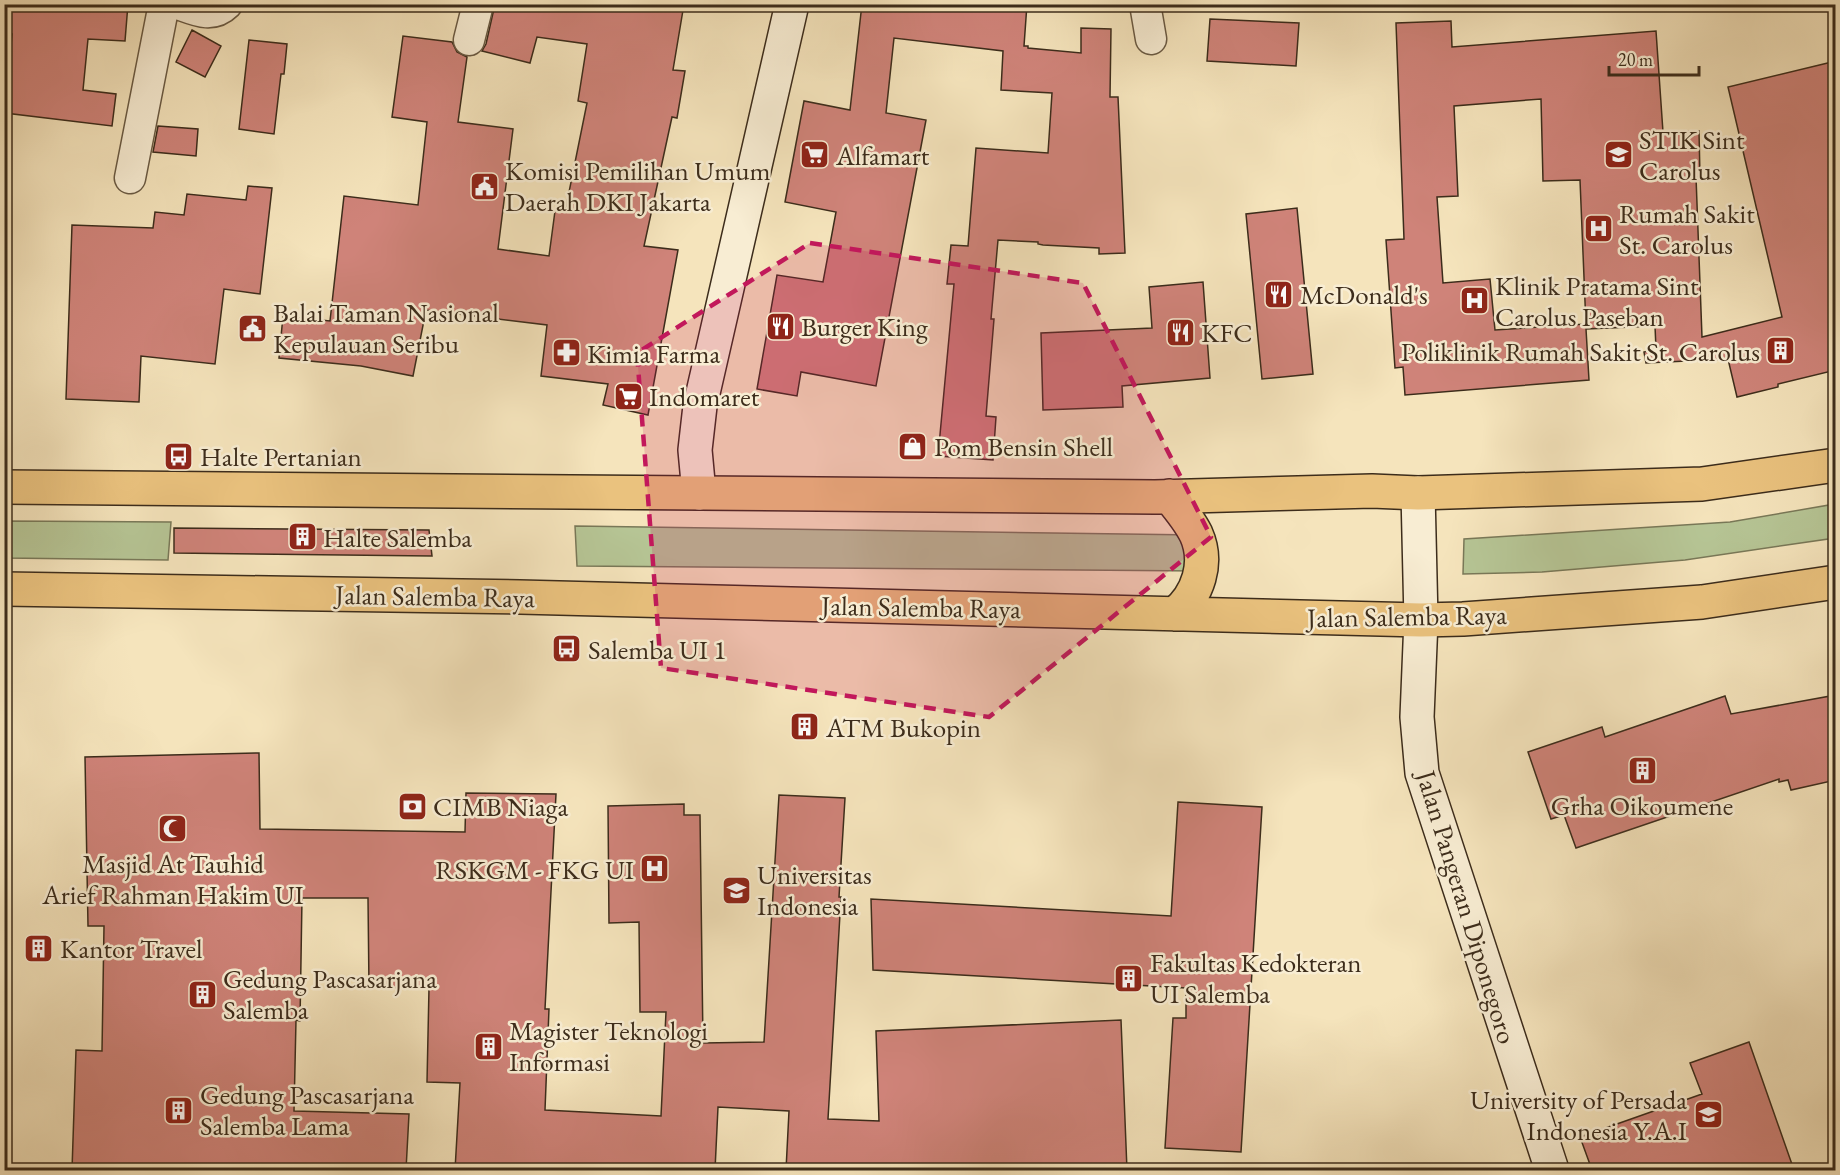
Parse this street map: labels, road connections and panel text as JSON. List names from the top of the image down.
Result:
{
  "streets": {
    "main road": ["Jalan Salemba Raya", "Jalan Pangeran Diponegoro"]
  },
  "crossings": [
    ["Jalan Salemba Raya", "Jalan Pangeran Diponegoro"]
  ],
  "places": {
    "supermarket": ["Alfamart", "Indomaret"],
    "school or university": ["STIK Sint Carolus", "Universitas Indonesia", "University of Persada Indonesia Y.A.I"],
    "public building": ["Komisi Pemilihan Umum Daerah DKI Jakarta", "Balai Taman Nasional Kepulauan Seribu"],
    "hospital": ["Rumah Sakit St. Carolus", "Klinik Pratama Sint Carolus Paseban", "RSKGM - FKG UI"],
    "restaurant": ["McDonald's", "Burger King", "KFC"],
    "building": [
      "Poliklinik Rumah Sakit St. Carolus",
      "Halte Salemba",
      "ATM Bukopin",
      "Grha Oikoumene",
      "Kantor Travel",
      "Fakultas Kedokteran UI Salemba",
      "Gedung Pascasarjana Salemba",
      "Magister Teknologi Informasi",
      "Gedung Pascasarjana Salemba Lama"
    ],
    "pharmacy": ["Kimia Farma"],
    "shop": ["Pom Bensin Shell"],
    "bus stop": ["Halte Pertanian", "Salemba UI 1"],
    "bank": ["CIMB Niaga"],
    "mosque": ["Masjid At Tauhid Arief Rahman Hakim UI"]
  },
  "scale_bar": "20 m"
}
